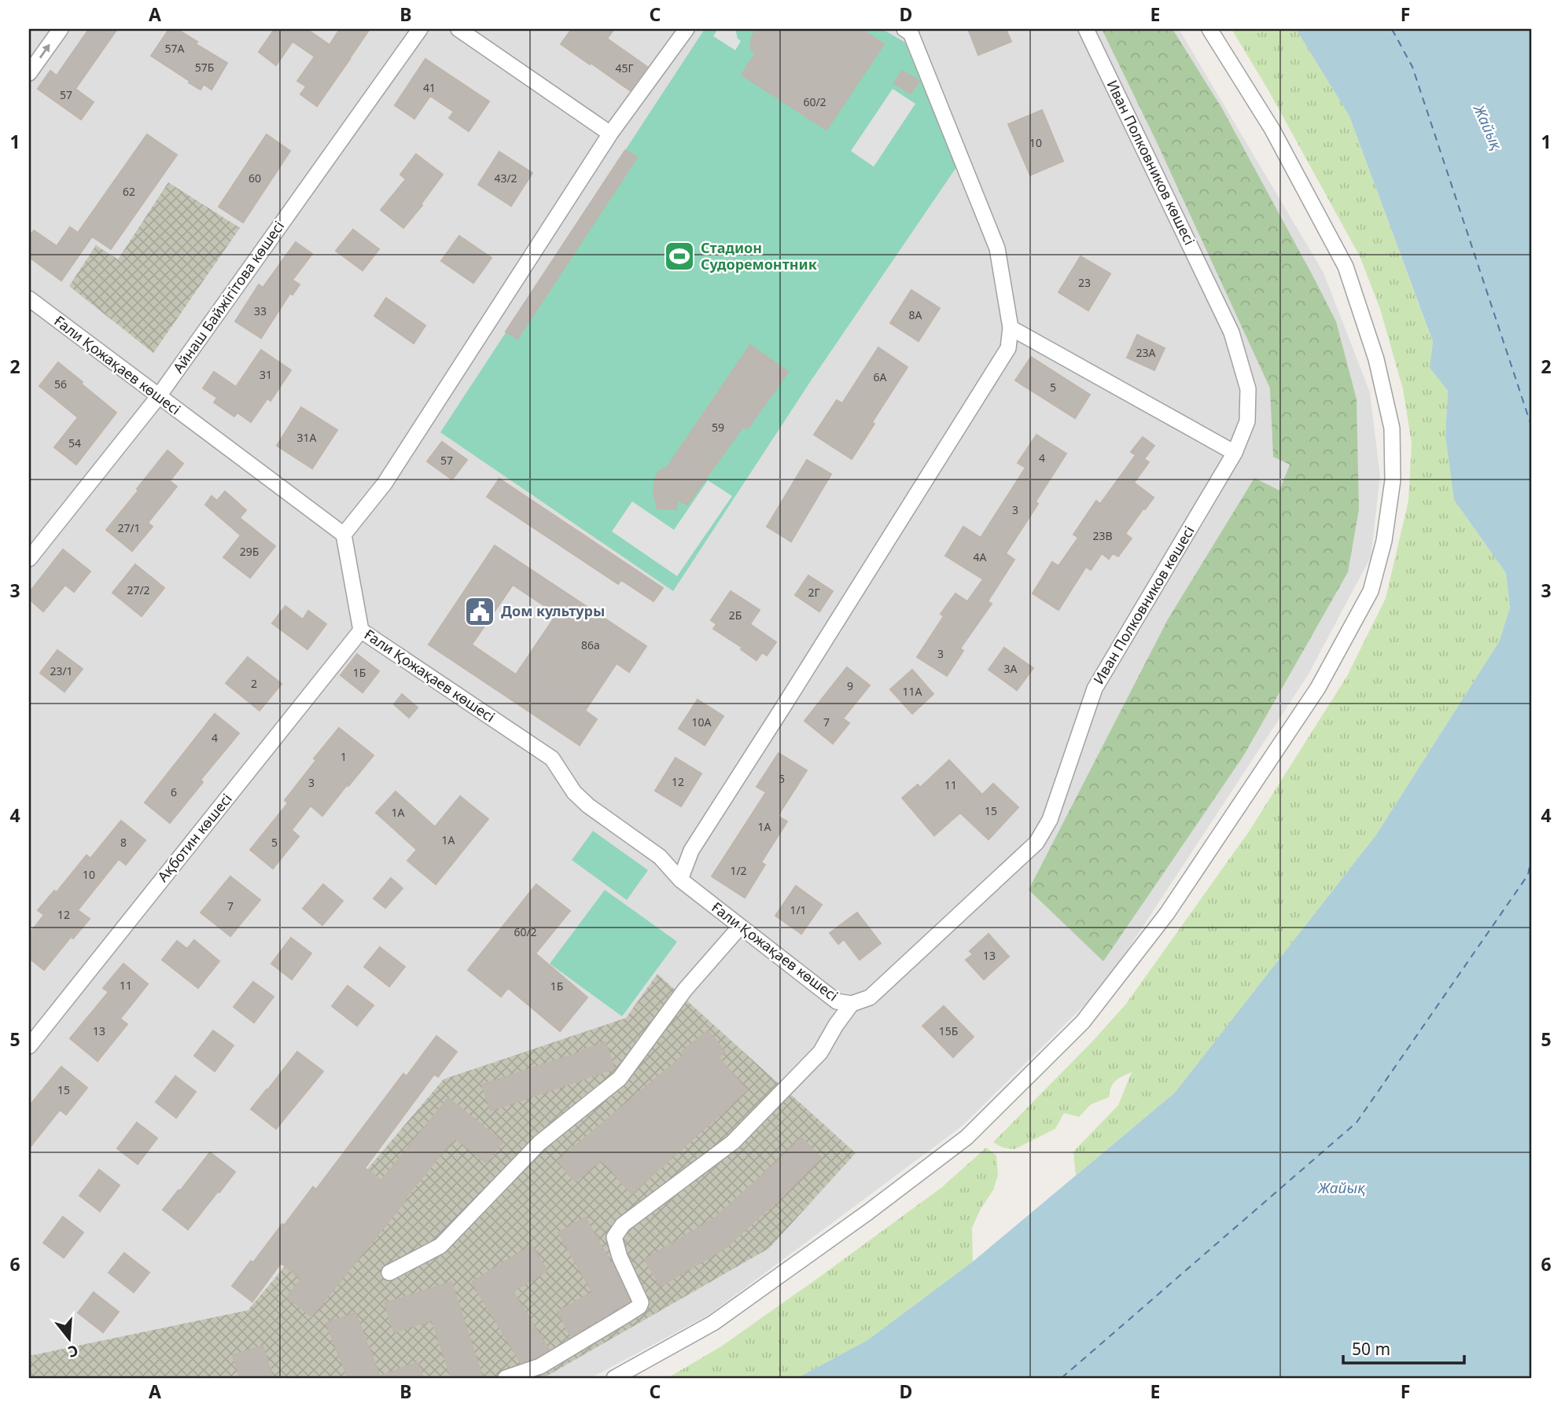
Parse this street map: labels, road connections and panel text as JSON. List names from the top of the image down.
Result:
{
  "streets": {
    "street": [
      "Иван Полковников көшесі",
      "Айнаш Байжігітова көшесі",
      "Ғали Қожақаев көшесі",
      "Ақботин көшесі"
    ]
  },
  "crossings": [
    ["Иван Полковников көшесі", "Ғали Қожақаев көшесі"],
    ["Айнаш Байжігітова көшесі", "Ғали Қожақаев көшесі"],
    ["Ғали Қожақаев көшесі", "Ақботин көшесі"]
  ],
  "water": ["Жайық"],
  "places": {
    "sports": ["Стадион Судоремонтник"],
    "public building": ["Дом культуры"]
  },
  "house_numbers": [
    "57А",
    "57Б",
    "45Г",
    "41",
    "57",
    "60/2",
    "10",
    "60",
    "43/2",
    "62",
    "23",
    "33",
    "8А",
    "23А",
    "31",
    "6А",
    "56",
    "5",
    "59",
    "31А",
    "54",
    "4",
    "57",
    "3",
    "27/1",
    "23В",
    "29Б",
    "4А",
    "27/2",
    "2Г",
    "2Б",
    "86а",
    "3",
    "3А",
    "23/1",
    "1Б",
    "2",
    "9",
    "11А",
    "10А",
    "7",
    "4",
    "1",
    "5",
    "12",
    "3",
    "11",
    "6",
    "15",
    "1А",
    "1А",
    "1А",
    "8",
    "5",
    "1/2",
    "10",
    "7",
    "1/1",
    "12",
    "60/2",
    "13",
    "11",
    "1Б",
    "13",
    "15Б",
    "15"
  ],
  "scale_bar": "50 m",
  "north": "bottom",
  "grid": {
    "columns": [
      "A",
      "B",
      "C",
      "D",
      "E",
      "F"
    ],
    "rows": [
      "1",
      "2",
      "3",
      "4",
      "5",
      "6"
    ]
  }
}
